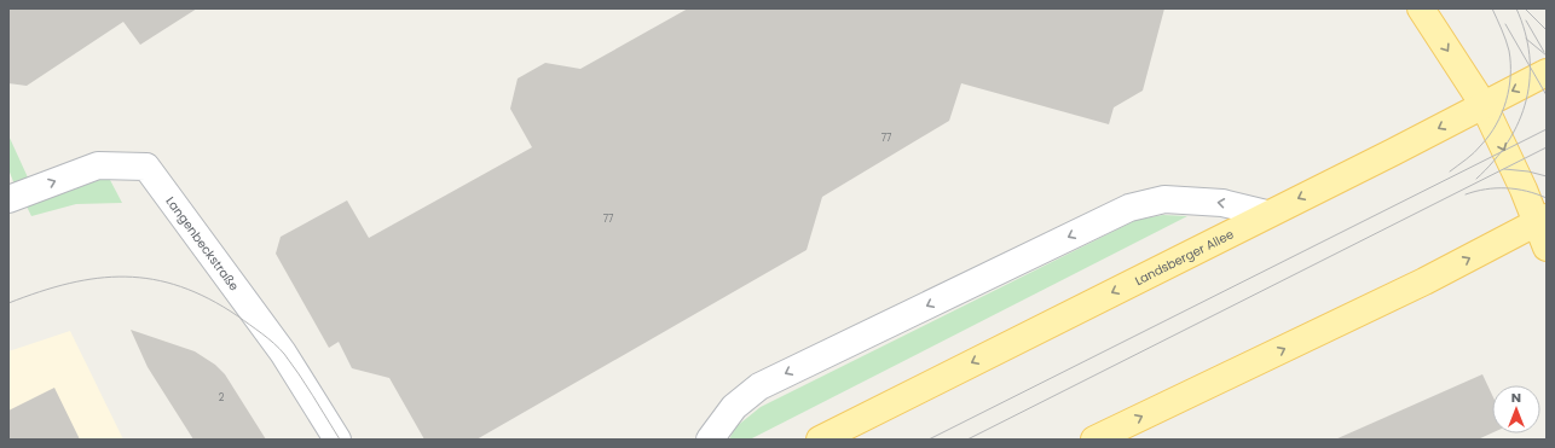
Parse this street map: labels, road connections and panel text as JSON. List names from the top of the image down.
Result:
{
  "streets": {
    "main road": ["Landsberger Allee"],
    "street": ["Langenbeckstraße"]
  },
  "one_way": ["Langenbeckstraße"],
  "house_numbers": ["77", "77", "2"],
  "north": "top"
}
